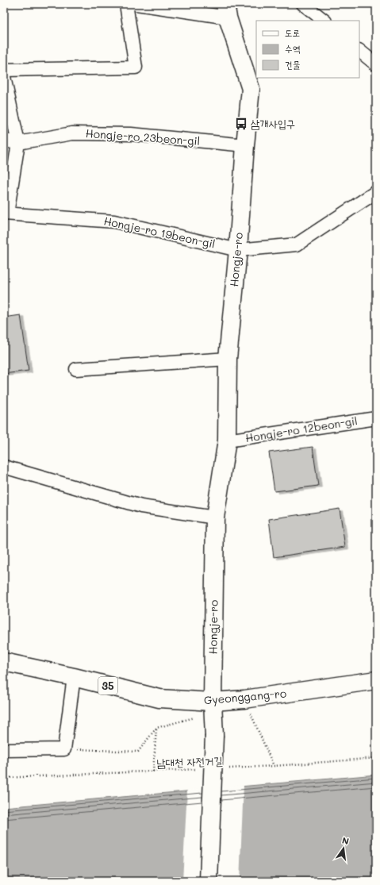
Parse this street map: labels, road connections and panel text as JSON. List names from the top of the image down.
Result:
{
  "streets": {
    "street": [
      "Hongje-ro 23beon-gil",
      "Hongje-ro 19beon-gil",
      "Hongje-ro",
      "Hongje-ro 12beon-gil",
      "35",
      "Gyeonggang-ro"
    ],
    "path": ["남대천 자전거길"]
  },
  "crossings": [
    ["Hongje-ro 23beon-gil", "Hongje-ro"],
    ["Hongje-ro 19beon-gil", "Hongje-ro"],
    ["Hongje-ro", "Hongje-ro 12beon-gil"],
    ["Hongje-ro", "Gyeonggang-ro"]
  ],
  "places": {
    "bus stop": ["삼개사입구"]
  },
  "legend": ["도로", "수역", "건물"],
  "north": "top"
}
